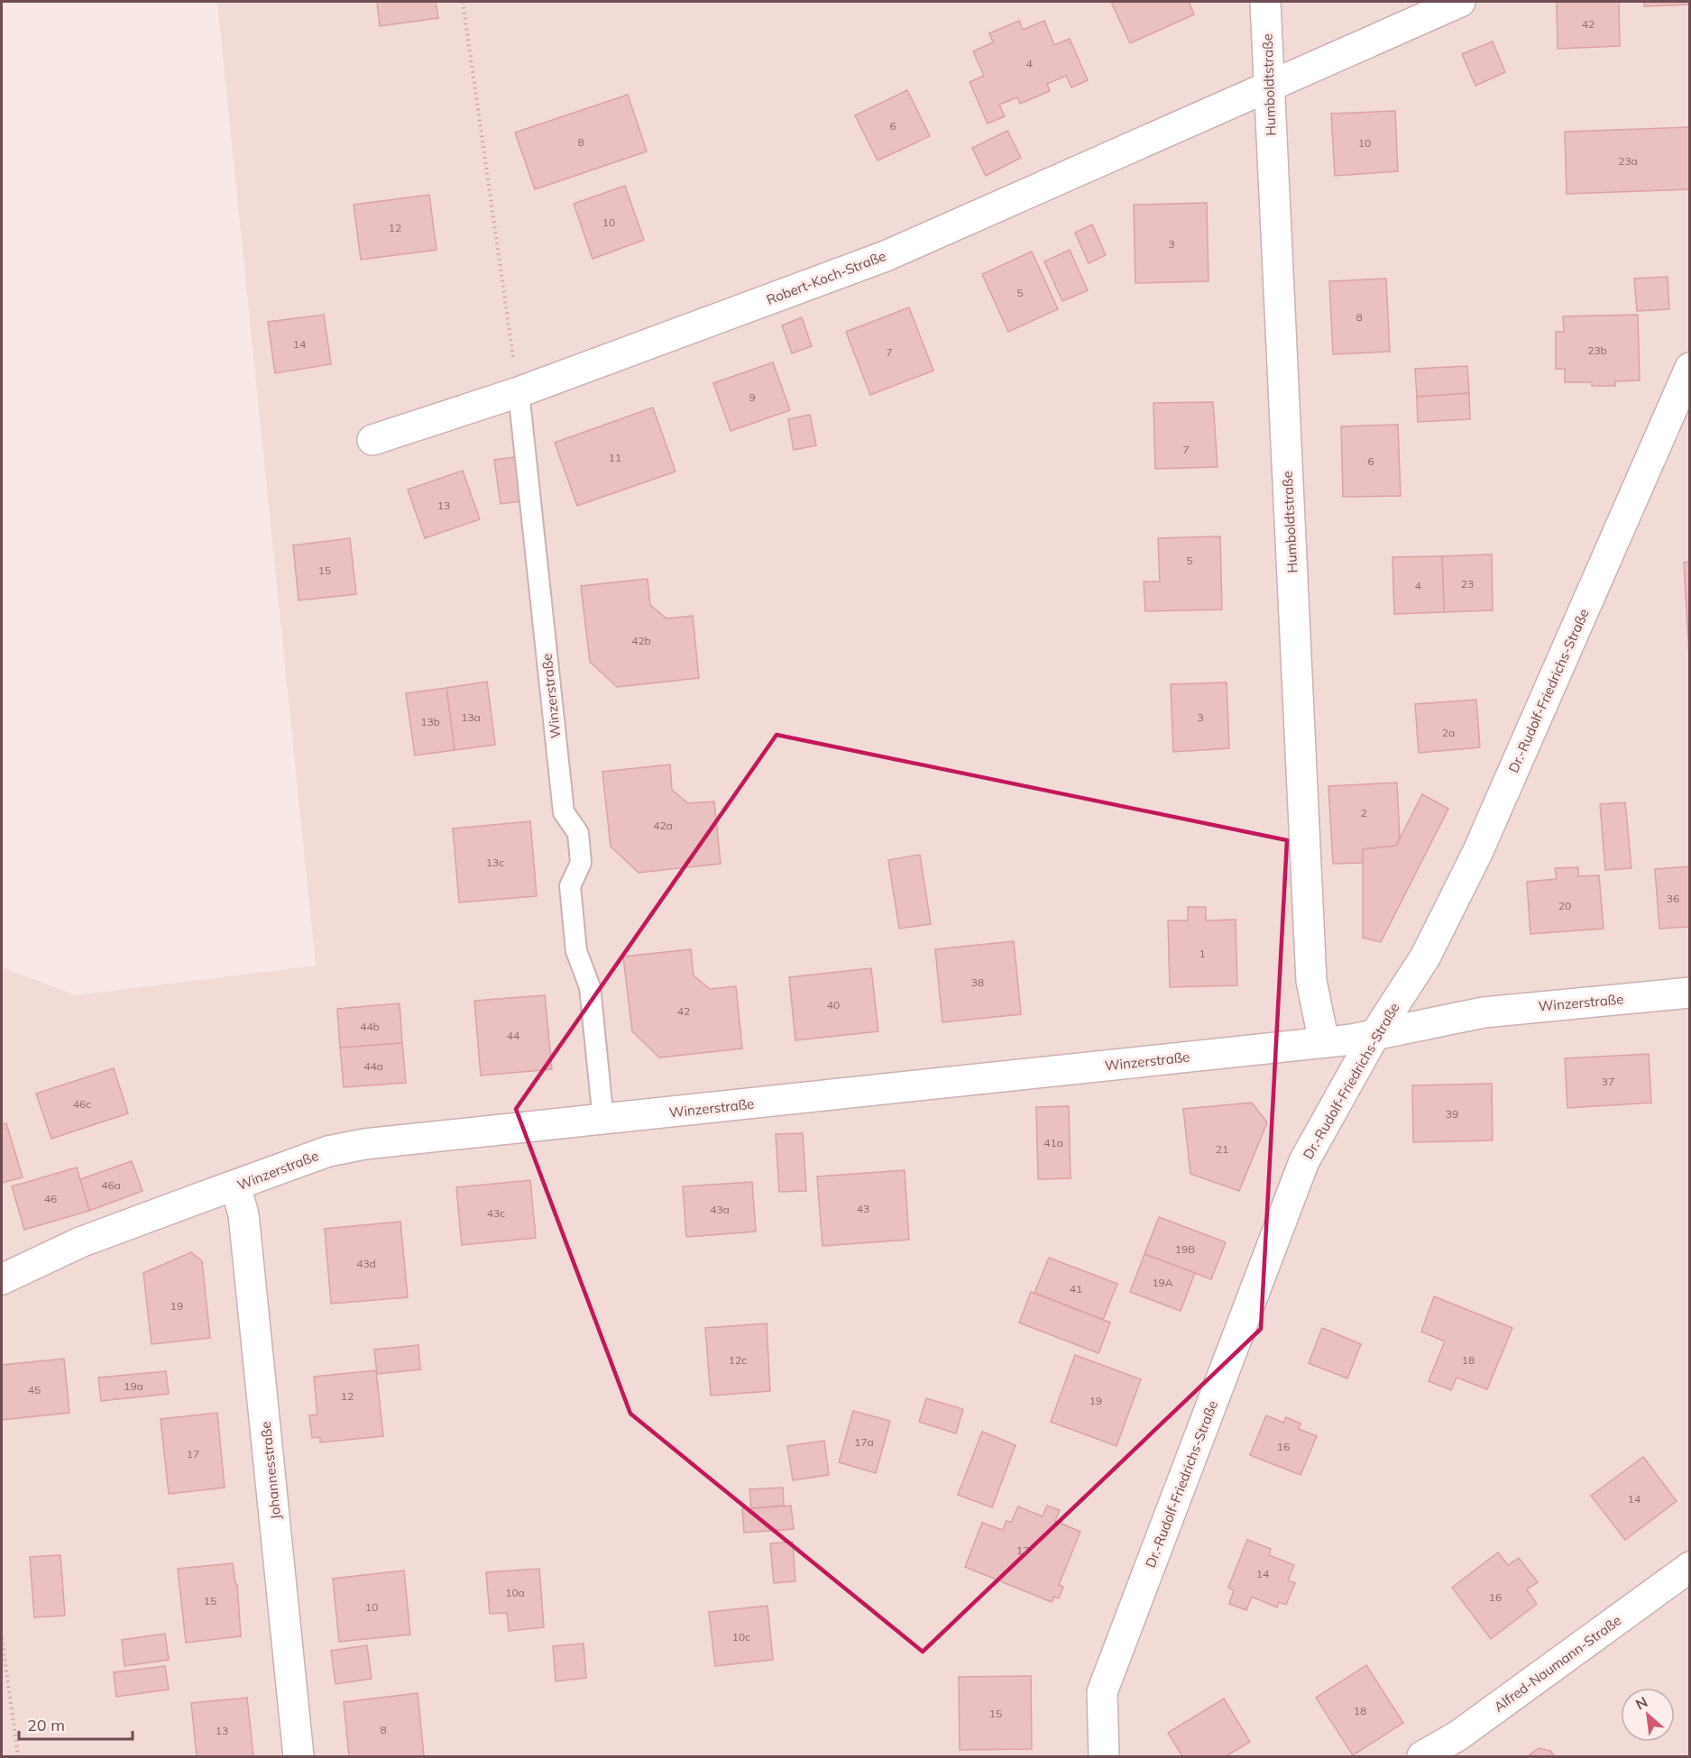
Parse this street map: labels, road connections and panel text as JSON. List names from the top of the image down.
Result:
{
  "streets": {
    "street": [
      "Humboldtstraße",
      "Robert-Koch-Straße",
      "Dr.-Rudolf-Friedrichs-Straße",
      "Winzerstraße",
      "Johannesstraße",
      "Alfred-Naumann-Straße"
    ]
  },
  "crossings": [
    ["Humboldtstraße", "Robert-Koch-Straße"],
    ["Humboldtstraße", "Winzerstraße"],
    ["Robert-Koch-Straße", "Winzerstraße"],
    ["Dr.-Rudolf-Friedrichs-Straße", "Winzerstraße"],
    ["Winzerstraße", "Johannesstraße"]
  ],
  "house_numbers": [
    "42",
    "4",
    "6",
    "8",
    "10",
    "23a",
    "10",
    "12",
    "3",
    "5",
    "8",
    "14",
    "23b",
    "7",
    "9",
    "7",
    "11",
    "6",
    "13",
    "5",
    "15",
    "23",
    "4",
    "42b",
    "13a",
    "3",
    "13b",
    "2a",
    "2",
    "42a",
    "13c",
    "36",
    "20",
    "1",
    "38",
    "40",
    "42",
    "44b",
    "44",
    "44a",
    "37",
    "46c",
    "39",
    "41a",
    "21",
    "46a",
    "46",
    "43",
    "43a",
    "43c",
    "19B",
    "43d",
    "19A",
    "41",
    "19",
    "12c",
    "18",
    "19a",
    "45",
    "12",
    "19",
    "17a",
    "16",
    "17",
    "14",
    "17",
    "14",
    "10a",
    "16",
    "15",
    "10",
    "10c",
    "18",
    "15",
    "8",
    "13"
  ],
  "scale_bar": "20 m",
  "north": "top left"
}
